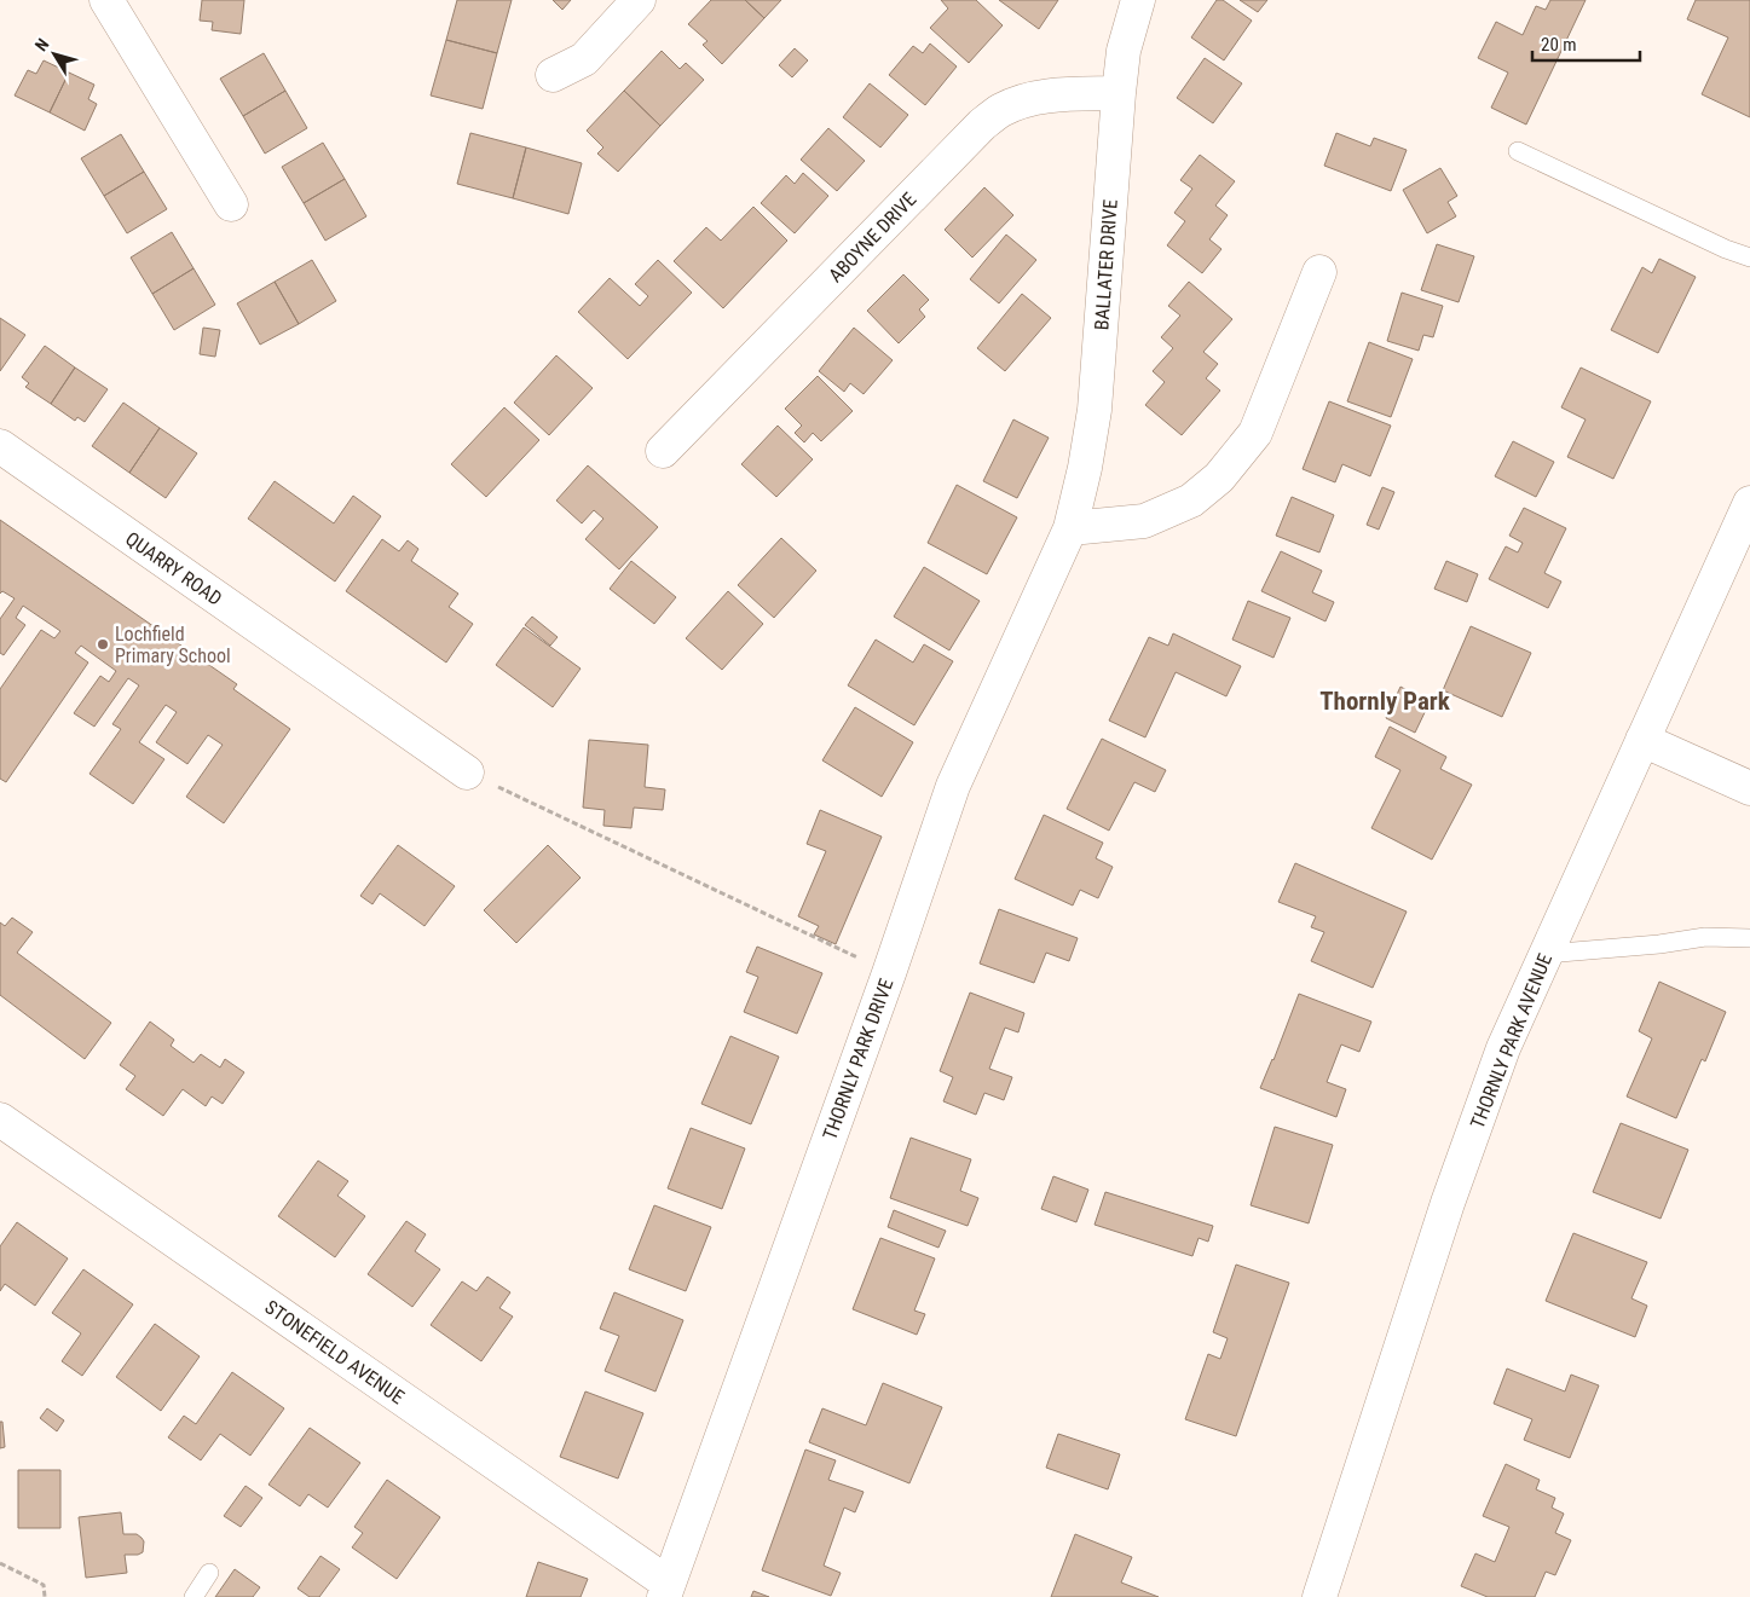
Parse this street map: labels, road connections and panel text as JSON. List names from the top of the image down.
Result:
{
  "streets": {
    "street": [
      "ABOYNE DRIVE",
      "BALLATER DRIVE",
      "QUARRY ROAD",
      "THORNLY PARK AVENUE",
      "THORNLY PARK DRIVE",
      "STONEFIELD AVENUE"
    ]
  },
  "crossings": [
    ["ABOYNE DRIVE", "BALLATER DRIVE"],
    ["BALLATER DRIVE", "THORNLY PARK DRIVE"],
    ["THORNLY PARK DRIVE", "STONEFIELD AVENUE"]
  ],
  "districts": ["Thornly Park"],
  "places": ["Lochfield Primary School"],
  "scale_bar": "20 m",
  "north": "top left"
}
